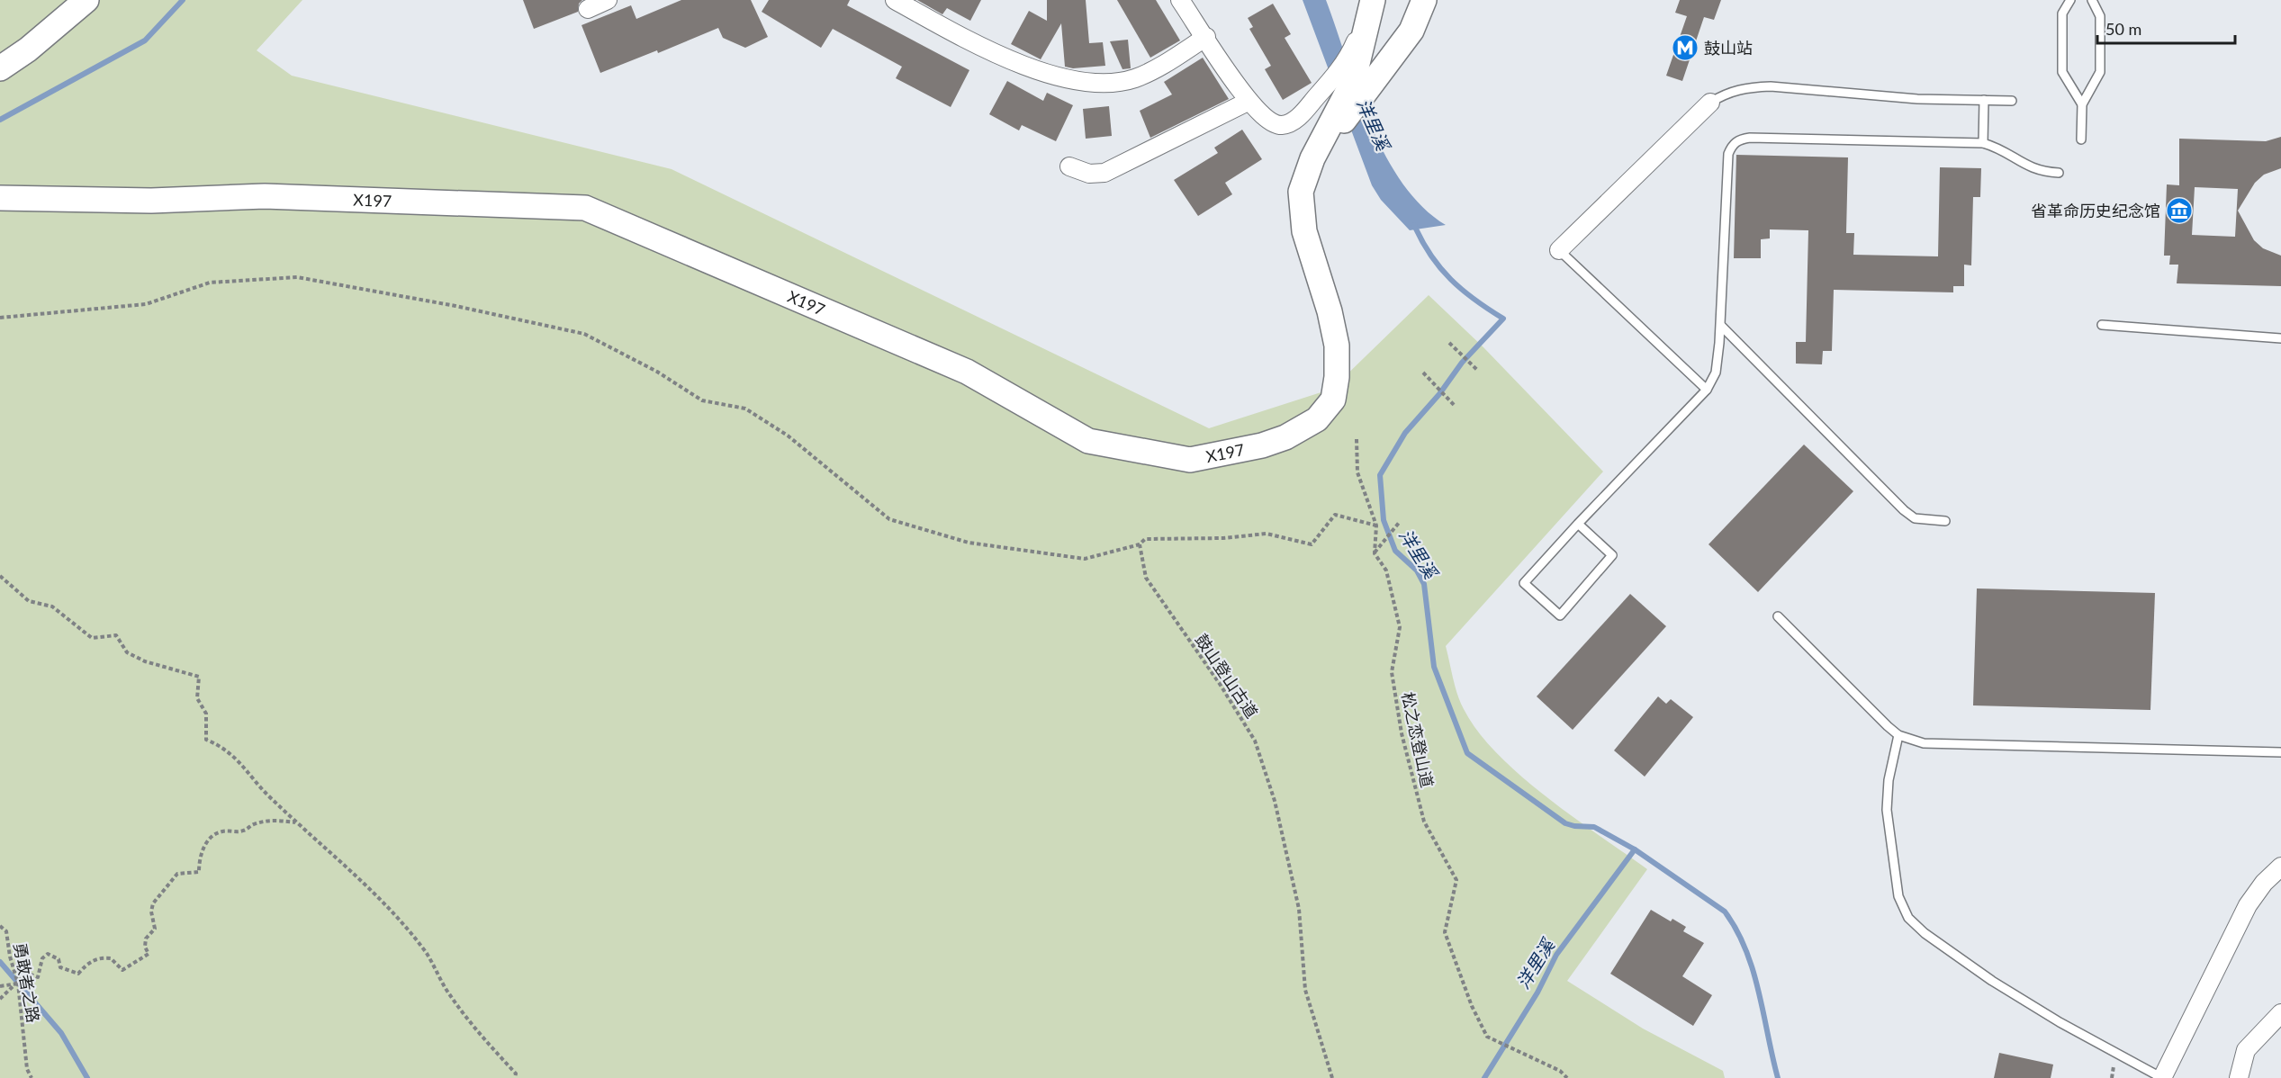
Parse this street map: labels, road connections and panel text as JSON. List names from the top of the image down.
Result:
{
  "streets": {
    "main road": ["X197"],
    "path": ["鼓山登山古道", "松之恋登山道", "勇敢者之路"]
  },
  "water": ["洋里溪"],
  "places": {
    "metro station": ["鼓山站"],
    "museum": ["省革命历史纪念馆"]
  },
  "scale_bar": "50 m"
}
